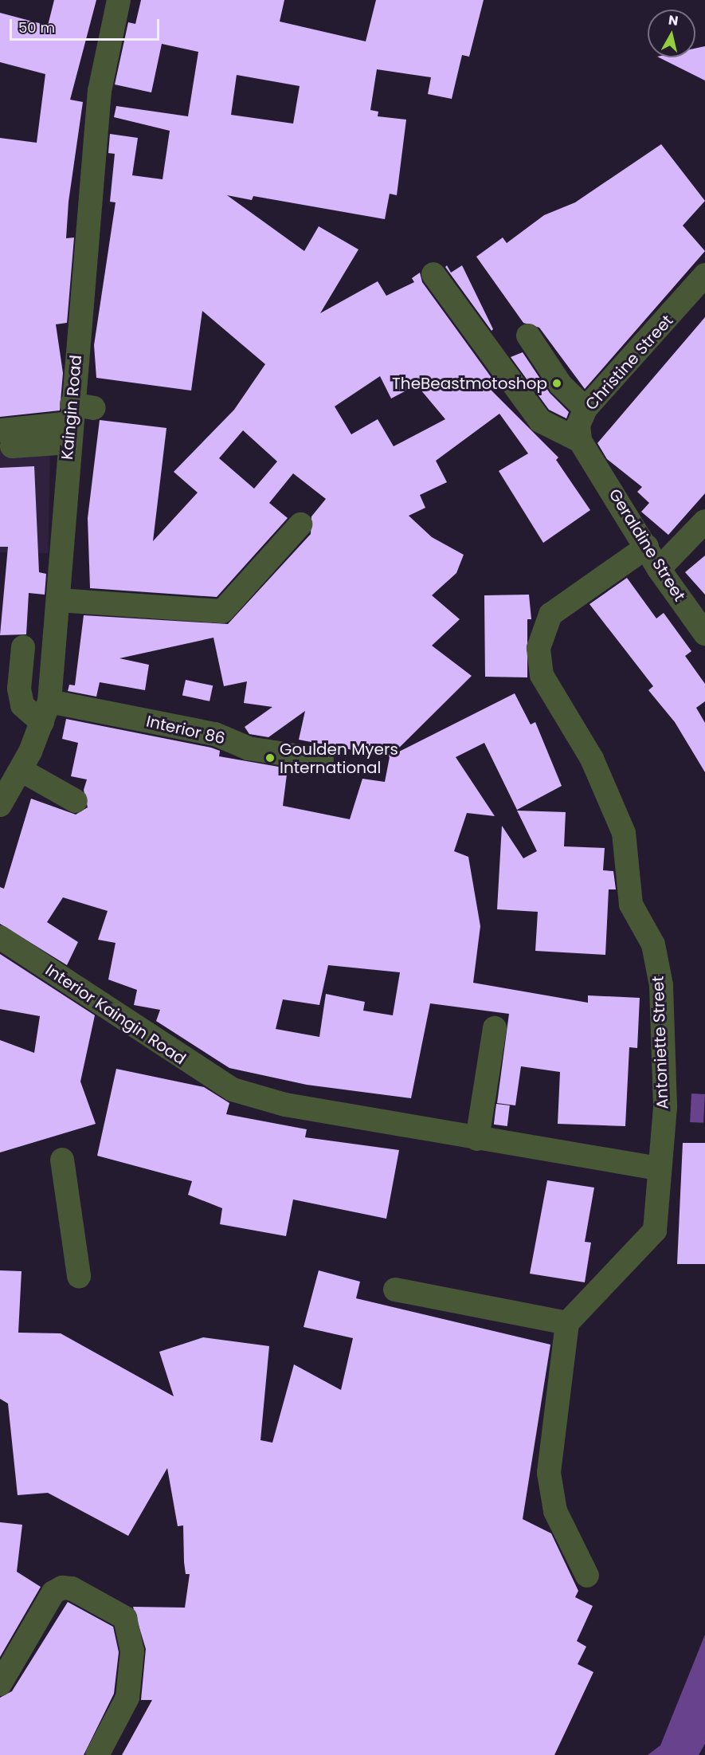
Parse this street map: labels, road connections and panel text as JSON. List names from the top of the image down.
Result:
{
  "streets": {
    "street": [
      "Christine Street",
      "Kaingin Road",
      "Geraldine Street",
      "Interior 86",
      "Interior Kaingin Road",
      "Antoniette Street"
    ]
  },
  "crossings": [
    ["Christine Street", "Geraldine Street"],
    ["Kaingin Road", "Interior 86"],
    ["Geraldine Street", "Antoniette Street"],
    ["Interior Kaingin Road", "Antoniette Street"]
  ],
  "places": ["TheBeastmotoshop", "Goulden Myers International"],
  "scale_bar": "50 m",
  "north": "top"
}
